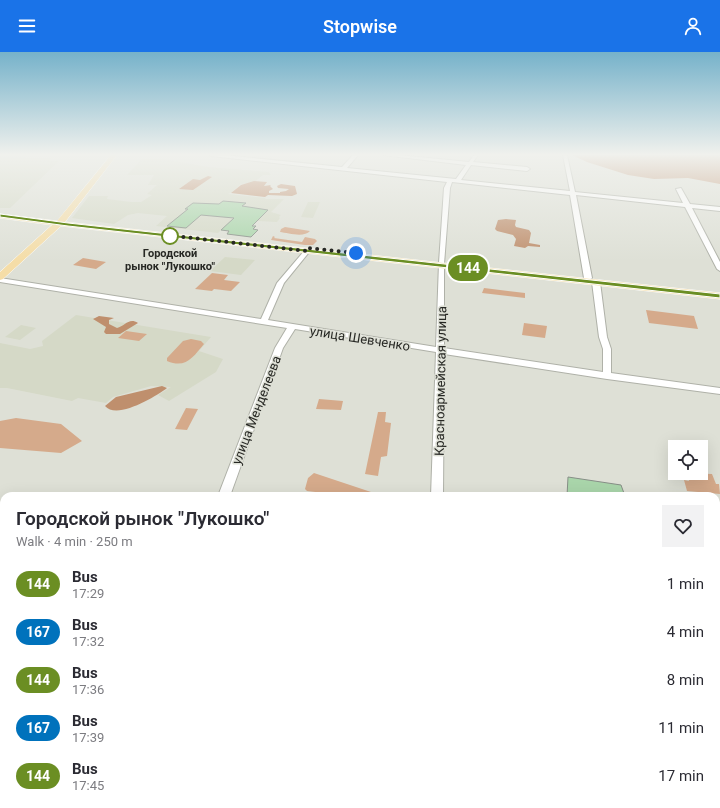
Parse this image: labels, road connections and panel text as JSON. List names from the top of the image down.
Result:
{
  "streets": {
    "street": ["улица Шевченко", "Красноармейская улица", "улица Менделеева"]
  },
  "crossings": [
    ["улица Шевченко", "Красноармейская улица"],
    ["улица Шевченко", "улица Менделеева"]
  ],
  "places": ["Городской рынок \"Лукошко\""],
  "lines": ["bus line 144"],
  "page": {
    "header": "Stopwise",
    "on_map": "144",
    "heading": ["Городской рынок \"Лукошко\"", "Walk · 4 min · 250 m"],
    "list": [
      {
        "mark": "144",
        "name": "Bus",
        "note": "17:29",
        "value": "1 min"
      },
      {
        "mark": "167",
        "name": "Bus",
        "note": "17:32",
        "value": "4 min"
      },
      {
        "mark": "144",
        "name": "Bus",
        "note": "17:36",
        "value": "8 min"
      },
      {
        "mark": "167",
        "name": "Bus",
        "note": "17:39",
        "value": "11 min"
      },
      {
        "mark": "144",
        "name": "Bus",
        "note": "17:45",
        "value": "17 min"
      }
    ]
  }
}
